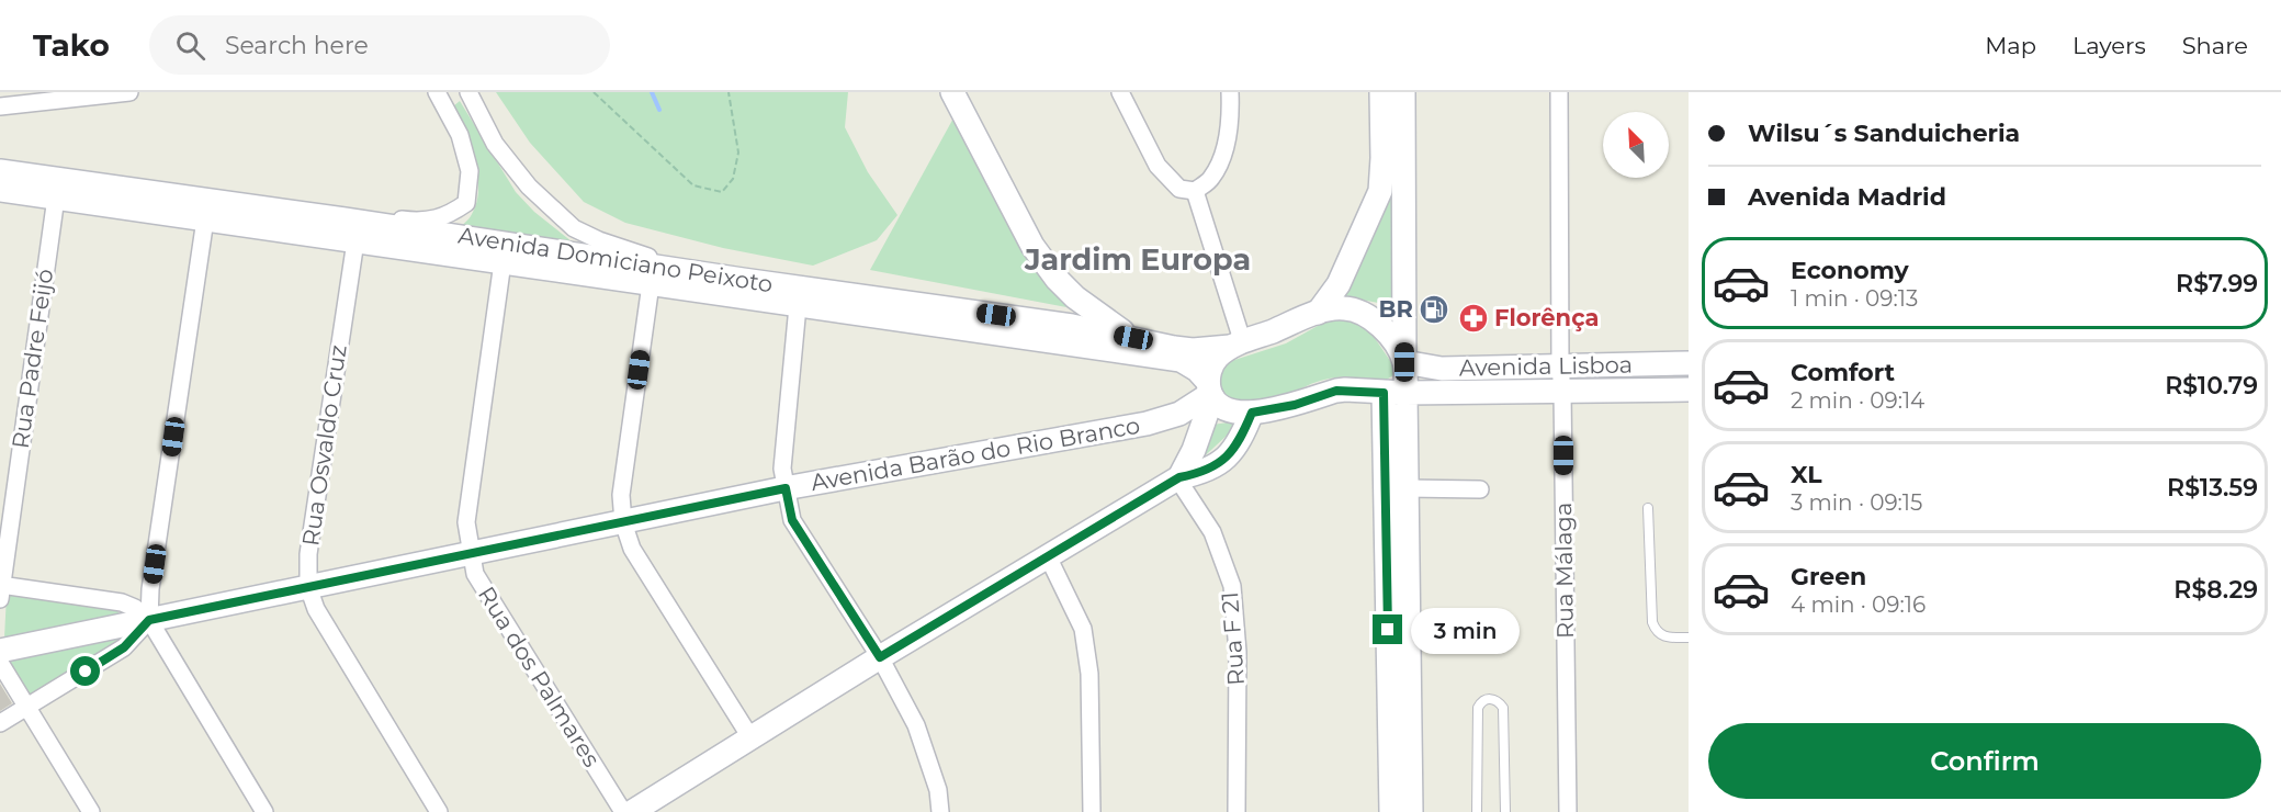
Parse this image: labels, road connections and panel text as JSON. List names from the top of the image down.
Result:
{
  "streets": {
    "main road": ["Avenida Domiciano Peixoto", "Avenida Lisboa", "Avenida Barão do Rio Branco"],
    "street": [
      "Rua Padre Feijó",
      "Rua Osvaldo Cruz",
      "Rua Málaga",
      "Rua F 21",
      "Rua dos Palmares"
    ]
  },
  "crossings": [
    ["Avenida Domiciano Peixoto", "Rua Padre Feijó"],
    ["Avenida Domiciano Peixoto", "Avenida Lisboa"],
    ["Avenida Domiciano Peixoto", "Rua Osvaldo Cruz"],
    ["Avenida Domiciano Peixoto", "Avenida Barão do Rio Branco"],
    ["Avenida Domiciano Peixoto", "Rua dos Palmares"],
    ["Avenida Lisboa", "Rua Málaga"],
    ["Rua Osvaldo Cruz", "Avenida Barão do Rio Branco"],
    ["Avenida Barão do Rio Branco", "Rua dos Palmares"]
  ],
  "districts": ["Jardim Europa"],
  "places": {
    "fuel station": ["BR"],
    "pharmacy": ["Florênça"]
  },
  "north": "top left",
  "page": {
    "header": "Tako",
    "search": "Search here",
    "nav": ["Map", "Layers", "Share"],
    "banner": ["Wilsu´s Sanduicheria", "Avenida Madrid"],
    "list": [
      {
        "name": "Economy",
        "note": "1 min · 09:13",
        "value": "R$7.99"
      },
      {
        "name": "Comfort",
        "note": "2 min · 09:14",
        "value": "R$10.79"
      },
      {
        "name": "XL",
        "note": "3 min · 09:15",
        "value": "R$13.59"
      },
      {
        "name": "Green",
        "note": "4 min · 09:16",
        "value": "R$8.29"
      }
    ],
    "bubble": "3 min",
    "buttons": "Confirm"
  }
}
